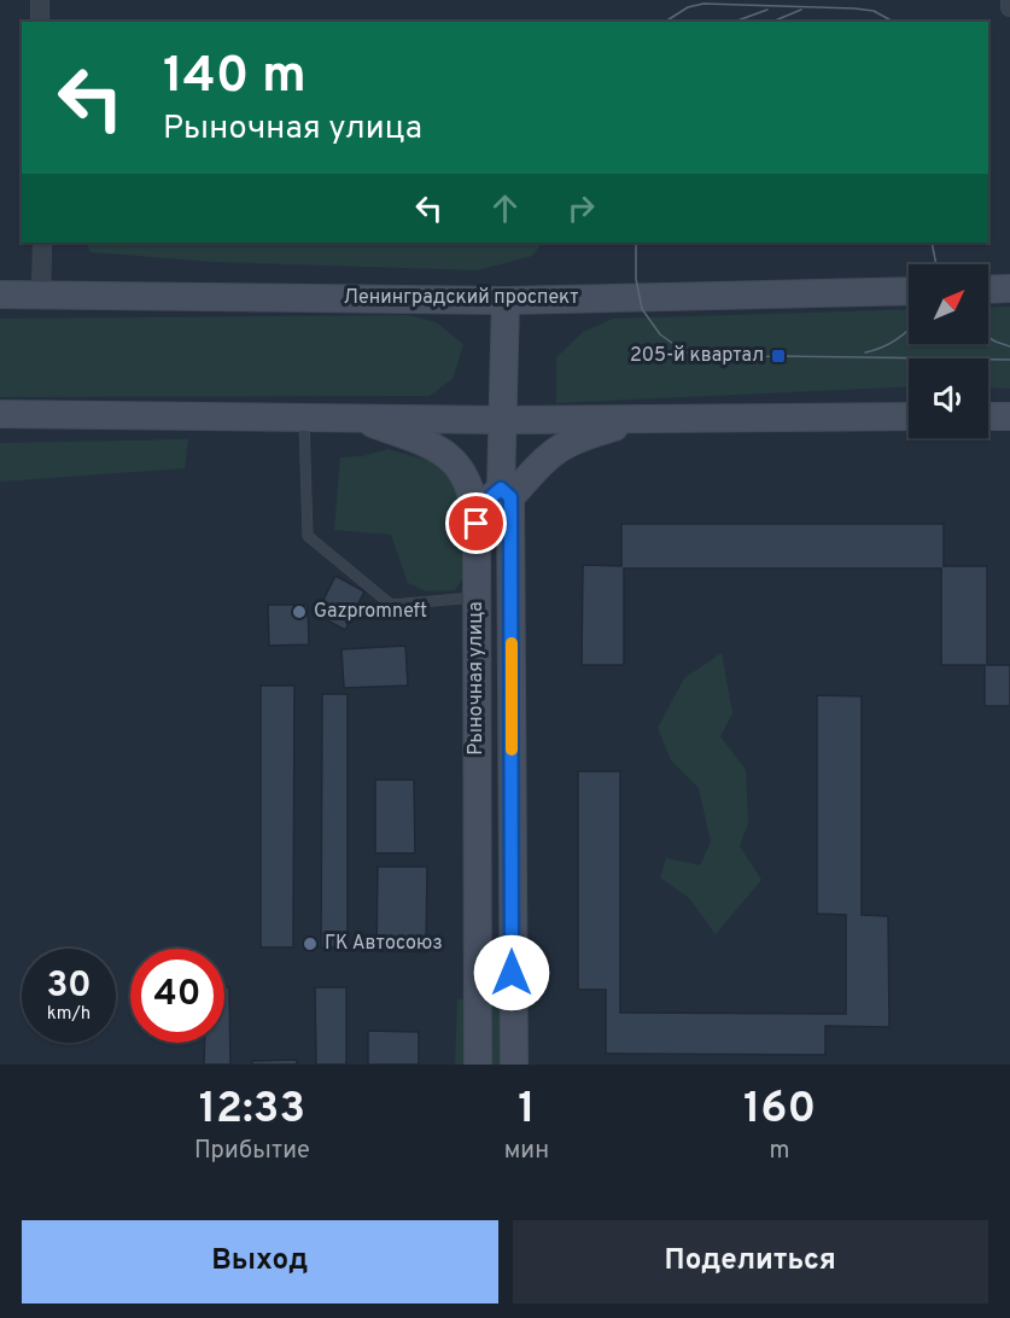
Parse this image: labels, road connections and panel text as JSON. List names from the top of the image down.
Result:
{
  "streets": {
    "main road": ["Ленинградский проспект", "Рыночная улица"]
  },
  "crossings": [
    ["Ленинградский проспект", "Рыночная улица"]
  ],
  "places": {
    "transit": ["205-й квартал"],
    "other": ["Gazpromneft", "ГК Автосоюз"]
  },
  "north": "top right",
  "page": {
    "turn": ["140 m", "Рыночная улица"],
    "speed": "30 km/h",
    "limit": "40",
    "eta": [
      "12:33",
      "Прибытие",
      "1",
      "мин",
      "160",
      "m"
    ],
    "buttons": ["Выход", "Поделиться"]
  }
}
